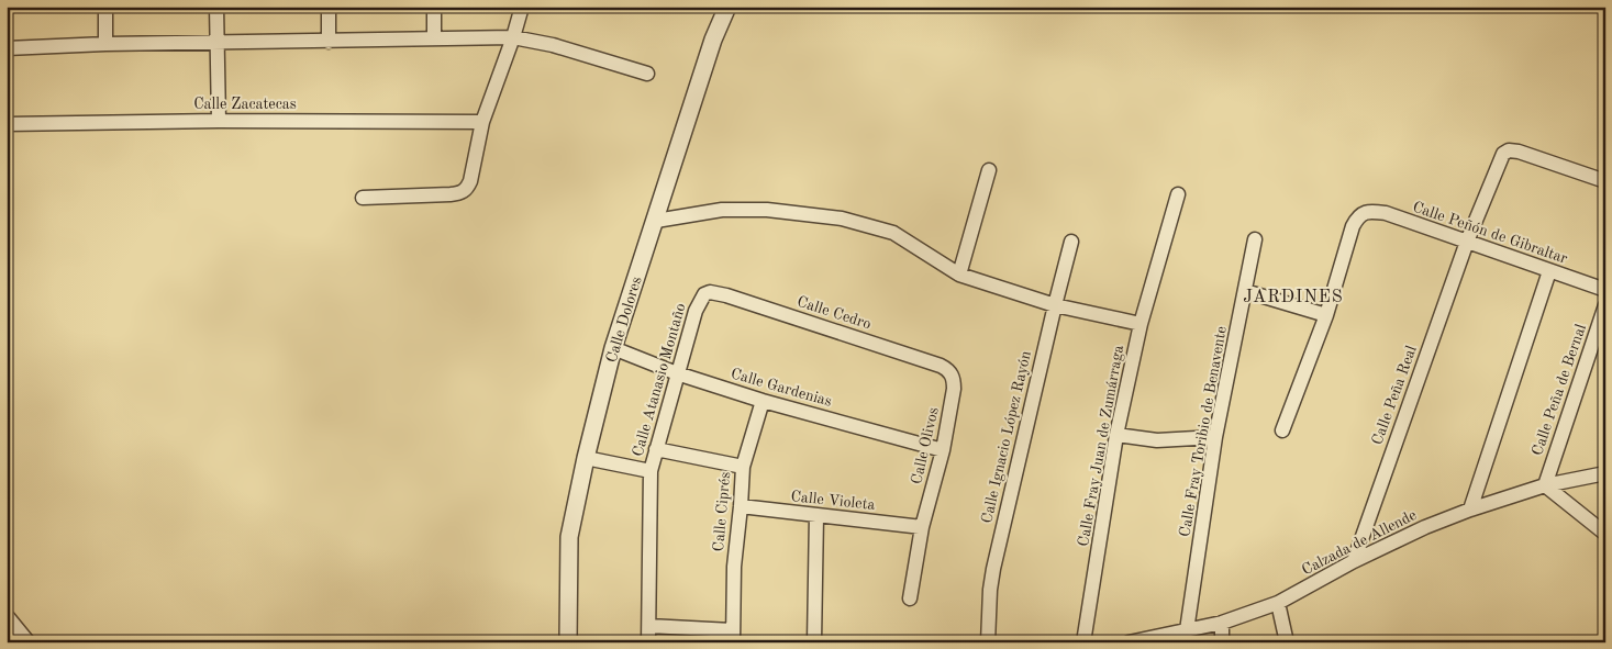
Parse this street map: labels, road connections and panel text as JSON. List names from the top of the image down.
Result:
{
  "streets": {
    "street": [
      "Calle Zacatecas",
      "Calle Peñón de Gibraltar",
      "Calle Cedro",
      "Calle Dolores",
      "Calle Atanasio Montaño",
      "Calle Gardenias",
      "Calle Peña de Bernal",
      "Calle Peña Real",
      "Calle Fray Toribio de Benavente",
      "Calle Ignacio López Rayón",
      "Calle Olivos",
      "Calle Fray Juan de Zumárraga",
      "Calle Violeta",
      "Calle Ciprés",
      "Calzada de Allende"
    ]
  },
  "crossings": [
    ["Calle Peñón de Gibraltar", "Calle Peña Real"],
    ["Calle Cedro", "Calle Atanasio Montaño"],
    ["Calle Cedro", "Calle Olivos"],
    ["Calle Dolores", "Calle Gardenias"],
    ["Calle Atanasio Montaño", "Calle Gardenias"],
    ["Calle Gardenias", "Calle Olivos"],
    ["Calle Gardenias", "Calle Ciprés"],
    ["Calle Peña de Bernal", "Calzada de Allende"],
    ["Calle Peña Real", "Calzada de Allende"],
    ["Calle Fray Toribio de Benavente", "Calzada de Allende"],
    ["Calle Olivos", "Calle Violeta"],
    ["Calle Violeta", "Calle Ciprés"]
  ],
  "districts": ["JARDINES"]
}
